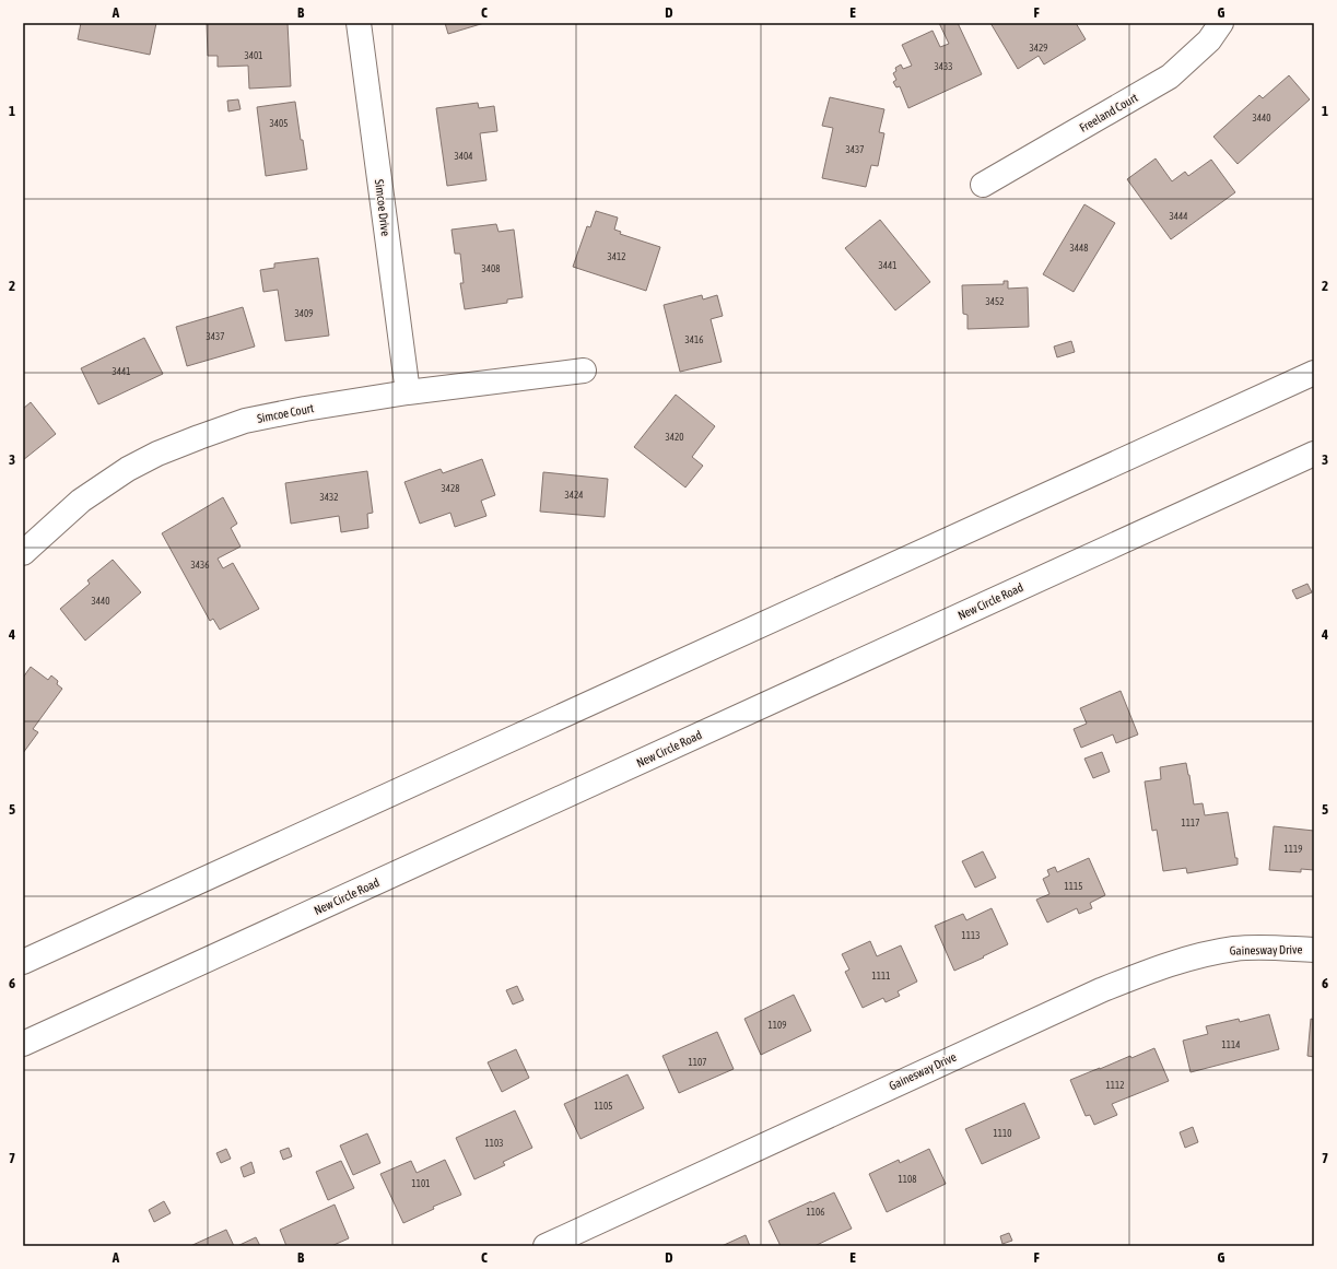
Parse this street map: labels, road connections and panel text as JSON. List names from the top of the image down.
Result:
{
  "streets": {
    "main road": [
      "Freeland Court",
      "Simcoe Drive",
      "Simcoe Court",
      "New Circle Road",
      "Gainesway Drive"
    ]
  },
  "crossings": [
    ["Simcoe Drive", "Simcoe Court"]
  ],
  "house_numbers": [
    "3429",
    "3401",
    "3433",
    "3440",
    "3405",
    "3437",
    "3404",
    "3444",
    "3448",
    "3412",
    "3441",
    "3408",
    "3452",
    "3409",
    "3437",
    "3416",
    "3441",
    "3420",
    "3428",
    "3424",
    "3432",
    "3436",
    "3440",
    "1117",
    "1119",
    "1115",
    "1113",
    "1111",
    "1109",
    "1114",
    "1107",
    "1112",
    "1105",
    "1110",
    "1103",
    "1108",
    "1101",
    "1106"
  ],
  "grid": {
    "columns": [
      "A",
      "B",
      "C",
      "D",
      "E",
      "F",
      "G"
    ],
    "rows": [
      "1",
      "2",
      "3",
      "4",
      "5",
      "6",
      "7"
    ]
  }
}
